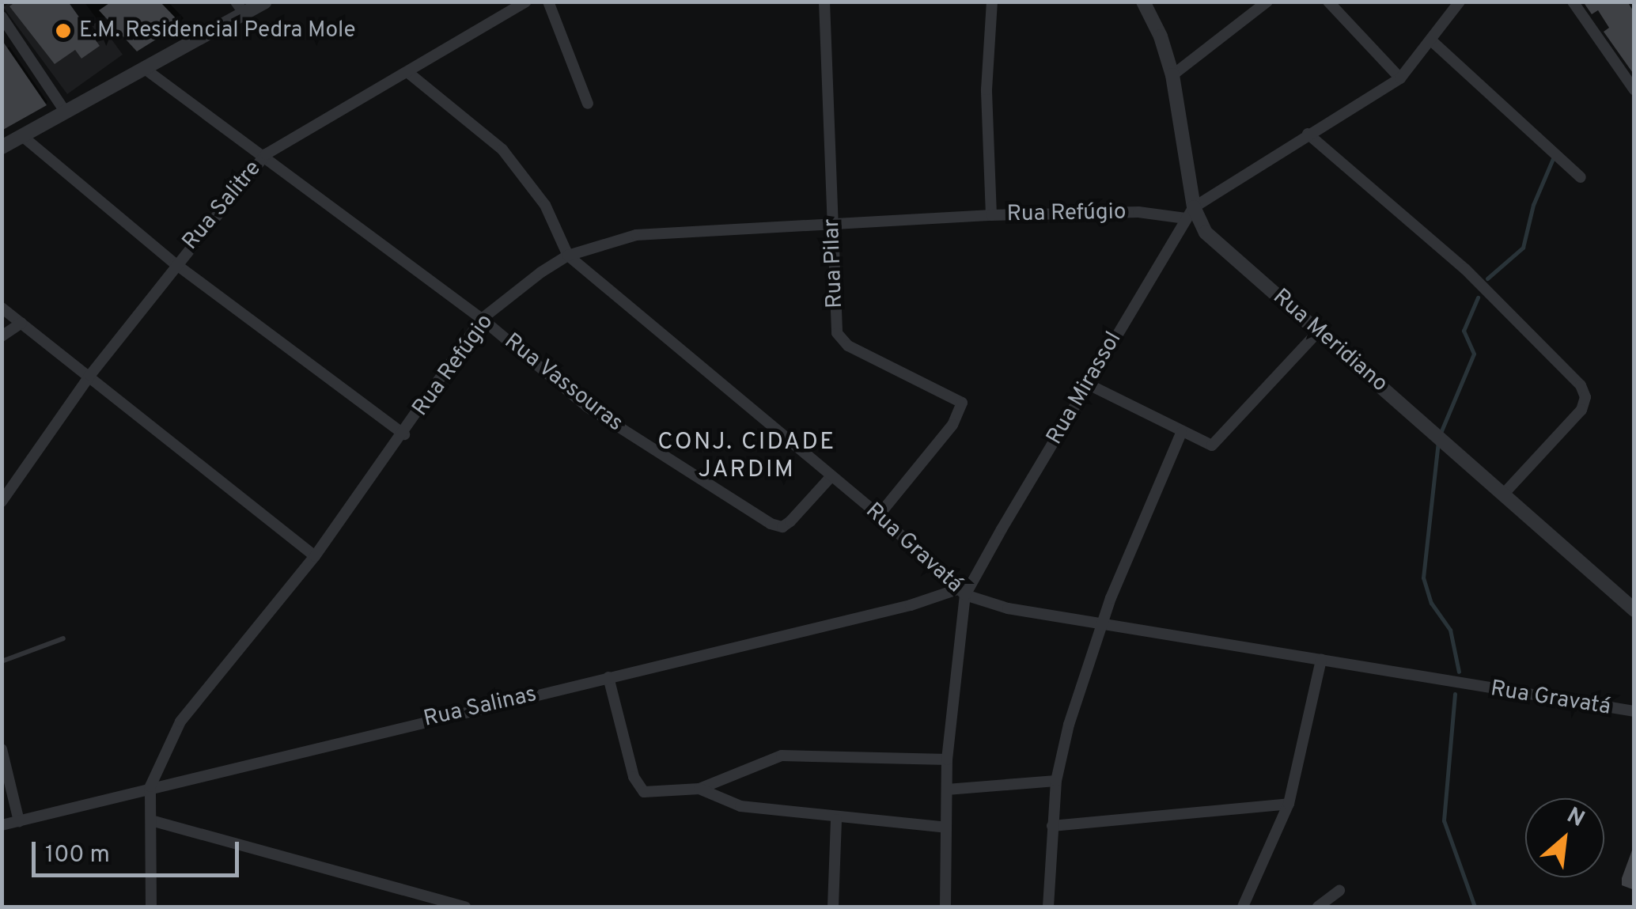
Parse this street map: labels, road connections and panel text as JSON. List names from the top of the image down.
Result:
{
  "streets": {
    "street": [
      "Rua Salitre",
      "Rua Refúgio",
      "Rua Pilar",
      "Rua Meridiano",
      "Rua Vassouras",
      "Rua Mirassol",
      "Rua Gravatá",
      "Rua Salinas"
    ]
  },
  "crossings": [
    ["Rua Salitre", "Rua Vassouras"],
    ["Rua Salitre", "Rua Gravatá"],
    ["Rua Refúgio", "Rua Pilar"],
    ["Rua Refúgio", "Rua Meridiano"],
    ["Rua Refúgio", "Rua Vassouras"],
    ["Rua Refúgio", "Rua Mirassol"],
    ["Rua Refúgio", "Rua Gravatá"],
    ["Rua Refúgio", "Rua Salinas"],
    ["Rua Pilar", "Rua Gravatá"],
    ["Rua Meridiano", "Rua Mirassol"],
    ["Rua Vassouras", "Rua Gravatá"],
    ["Rua Mirassol", "Rua Gravatá"],
    ["Rua Mirassol", "Rua Salinas"],
    ["Rua Gravatá", "Rua Salinas"]
  ],
  "districts": ["CONJ. CIDADE JARDIM"],
  "places": ["E.M. Residencial Pedra Mole"],
  "scale_bar": "100 m",
  "north": "top right"
}
